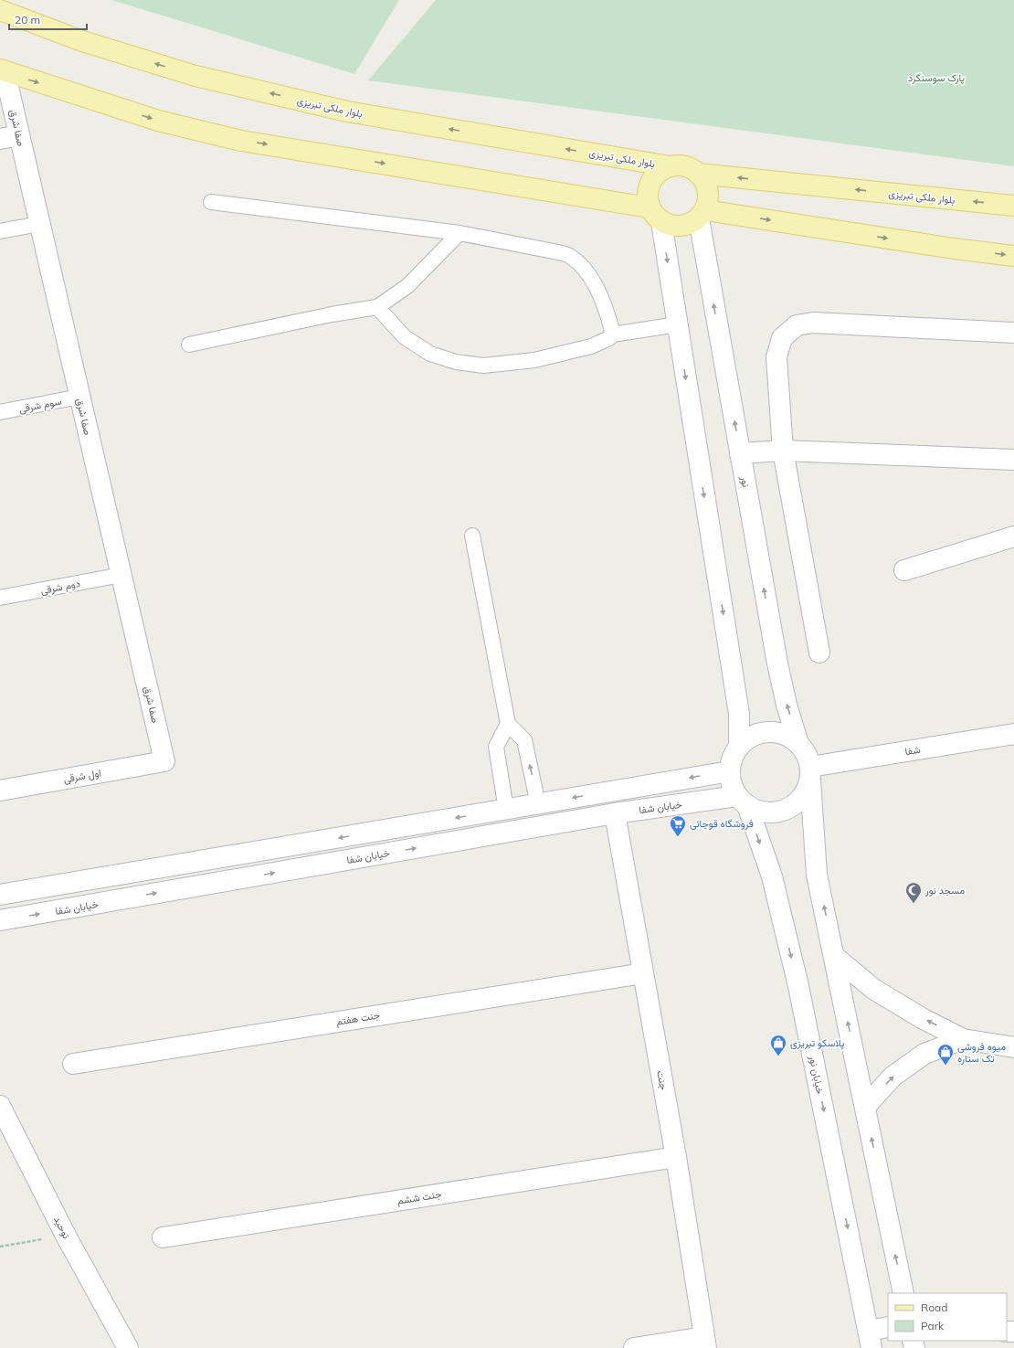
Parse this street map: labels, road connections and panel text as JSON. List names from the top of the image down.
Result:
{
  "streets": {
    "main road": [
      "بلوار ملکى تبریزى",
      "صفا شرق",
      "نور",
      "شفا",
      "اول شرقی",
      "خیابان شفا",
      "جنت هفتم",
      "خیابان نور",
      "جنت",
      "جنت ششم",
      "توحید"
    ],
    "lane": ["سوم شرقی", "دوم شرقی"]
  },
  "crossings": [
    ["بلوار ملکى تبریزى", "نور"],
    ["صفا شرق", "سوم شرقی"],
    ["صفا شرق", "دوم شرقی"],
    ["صفا شرق", "اول شرقی"],
    ["نور", "شفا"],
    ["نور", "خیابان شفا"],
    ["نور", "خیابان نور"],
    ["شفا", "خیابان شفا"],
    ["شفا", "خیابان نور"],
    ["خیابان شفا", "خیابان نور"],
    ["خیابان شفا", "جنت"],
    ["جنت هفتم", "جنت"],
    ["جنت", "جنت ششم"]
  ],
  "parks": ["پارک سوسنگرد"],
  "places": {
    "supermarket": ["فروشگاه قوجائی"],
    "mosque": ["مسجد نور"],
    "shop": ["پلاسکو تبریزی", "میوه فروشی تک ستاره"]
  },
  "legend": ["Road", "Park"],
  "scale_bar": "20 m"
}
